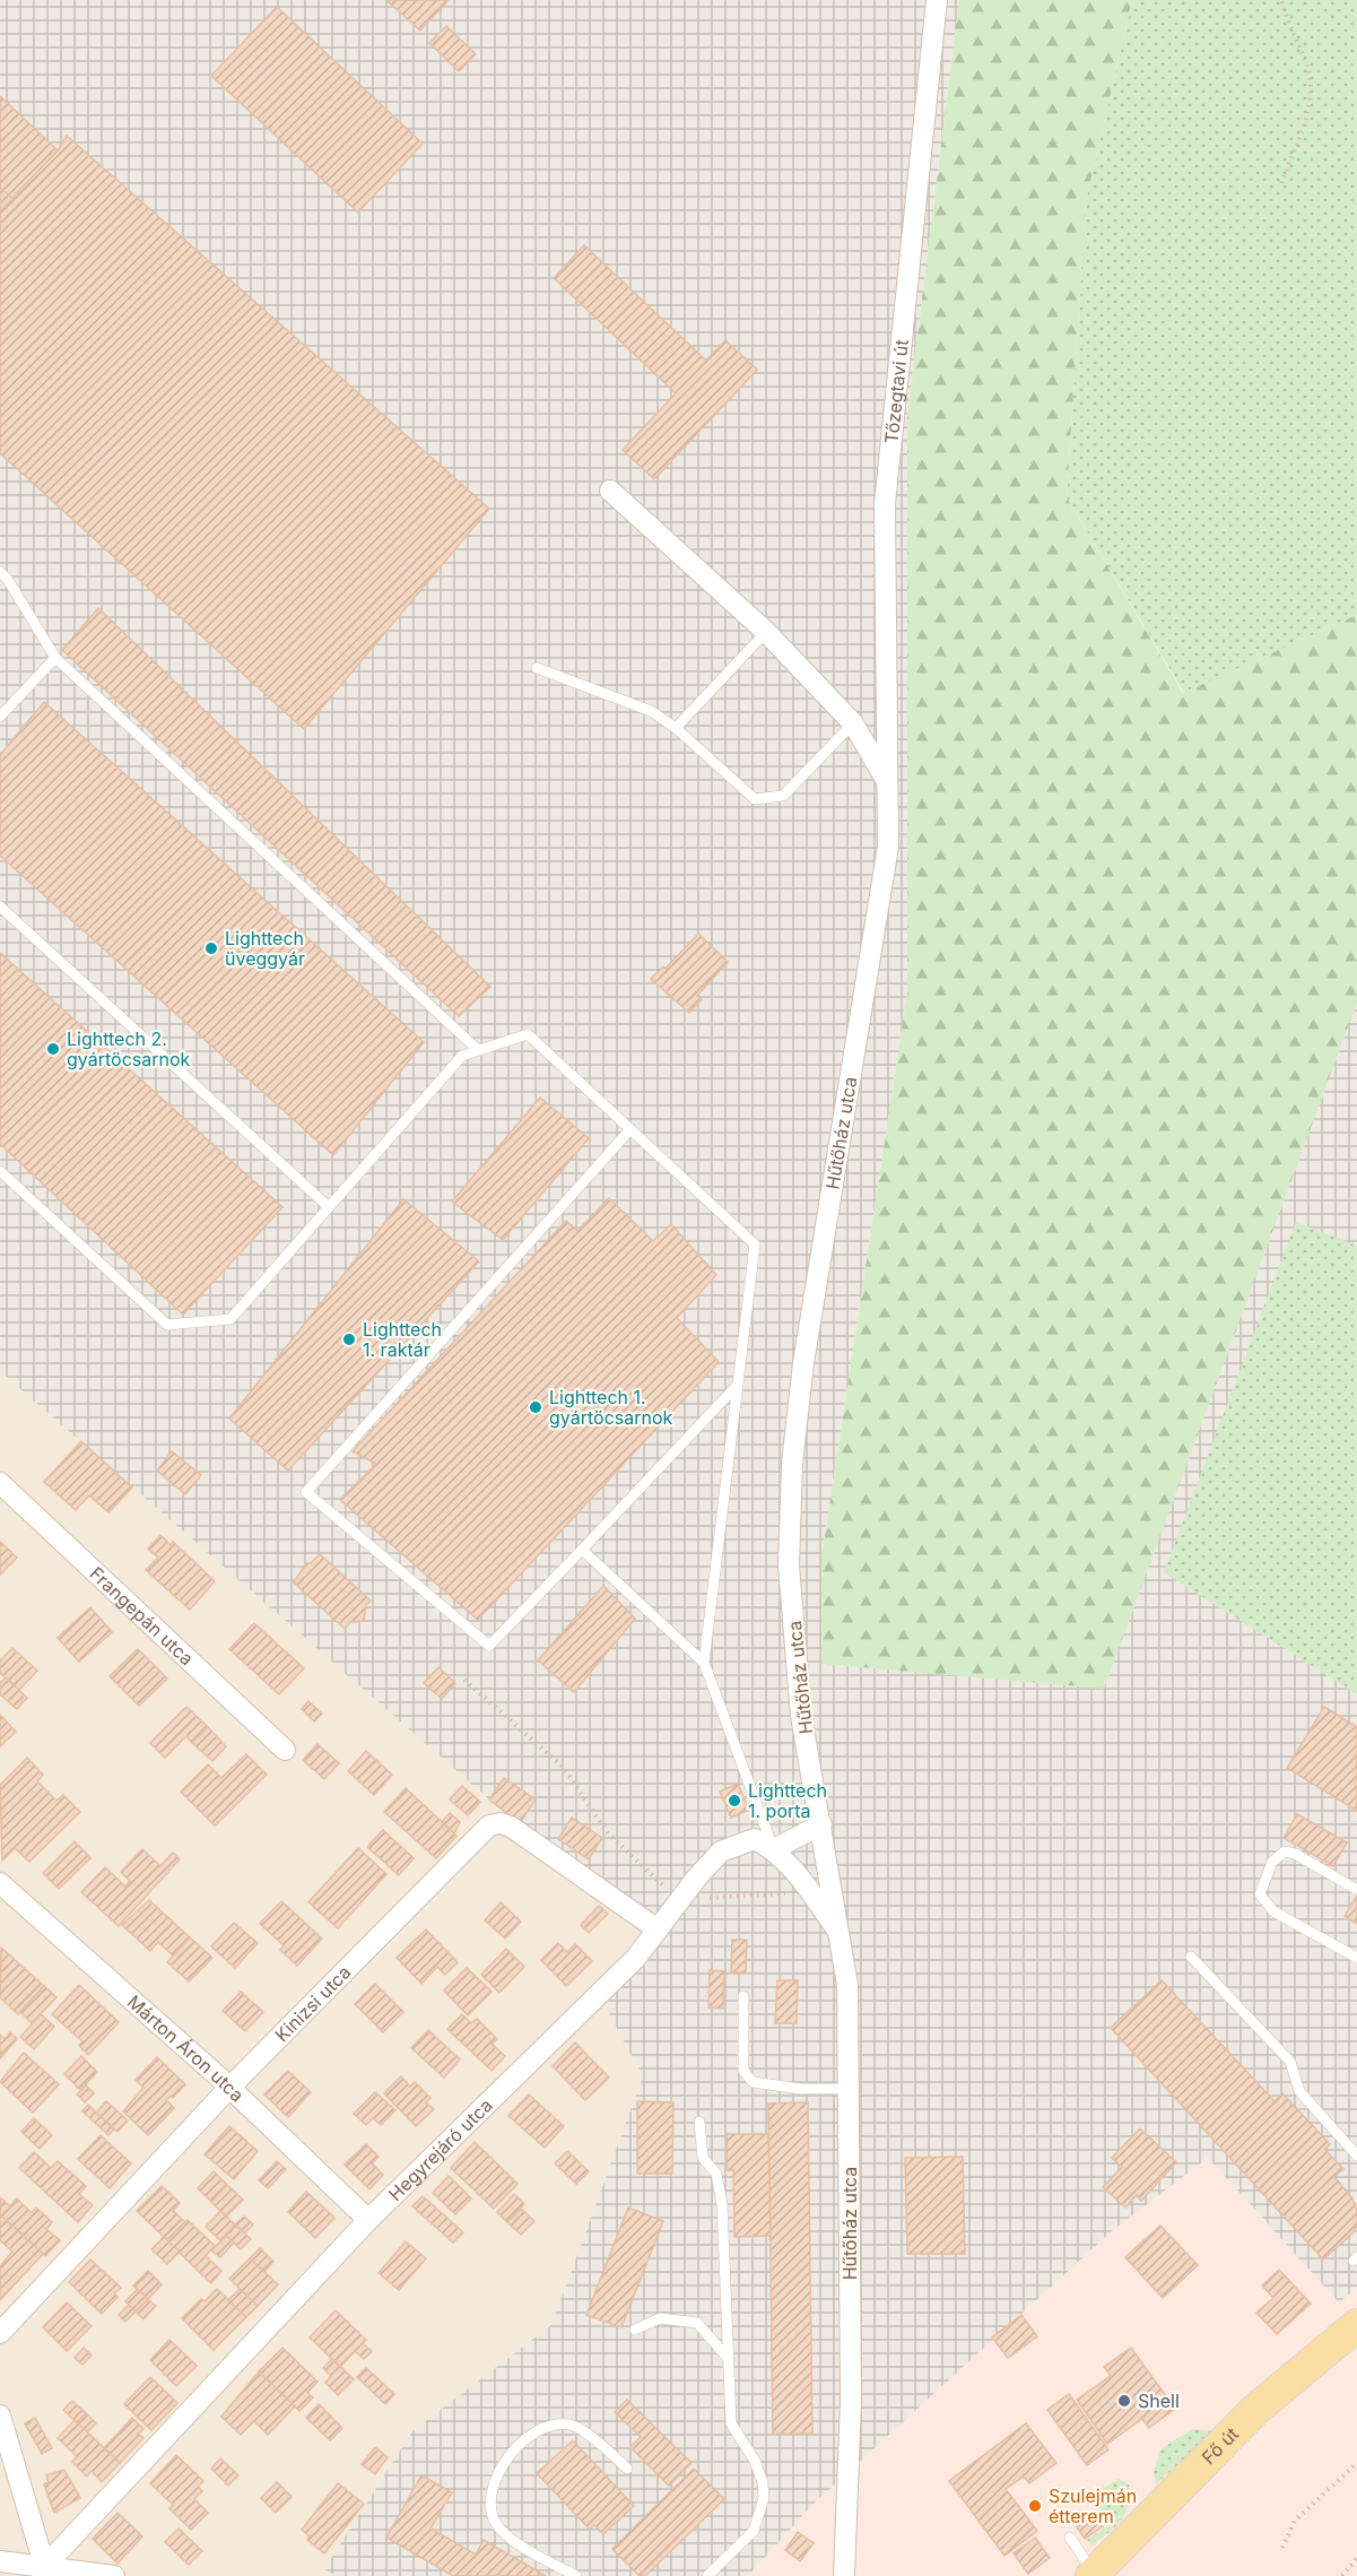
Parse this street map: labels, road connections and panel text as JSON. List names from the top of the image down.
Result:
{
  "streets": {
    "main road": ["Fő út"],
    "street": [
      "Tőzegtavi út",
      "Hűtőház utca",
      "Frangepán utca",
      "Kinizsi utca",
      "Márton Áron utca",
      "Hegyrejáró utca"
    ]
  },
  "crossings": [
    ["Tőzegtavi út", "Hűtőház utca"],
    ["Kinizsi utca", "Márton Áron utca"],
    ["Kinizsi utca", "Hegyrejáró utca"],
    ["Márton Áron utca", "Hegyrejáró utca"]
  ],
  "places": [
    "Lighttech üveggyár",
    "Lighttech 2. gyártöcsarnok",
    "Lighttech 1. raktár",
    "Lighttech 1. gyártöcsarnok",
    "Lighttech 1. porta",
    "Shell",
    "Szulejmán étterem"
  ]
}
